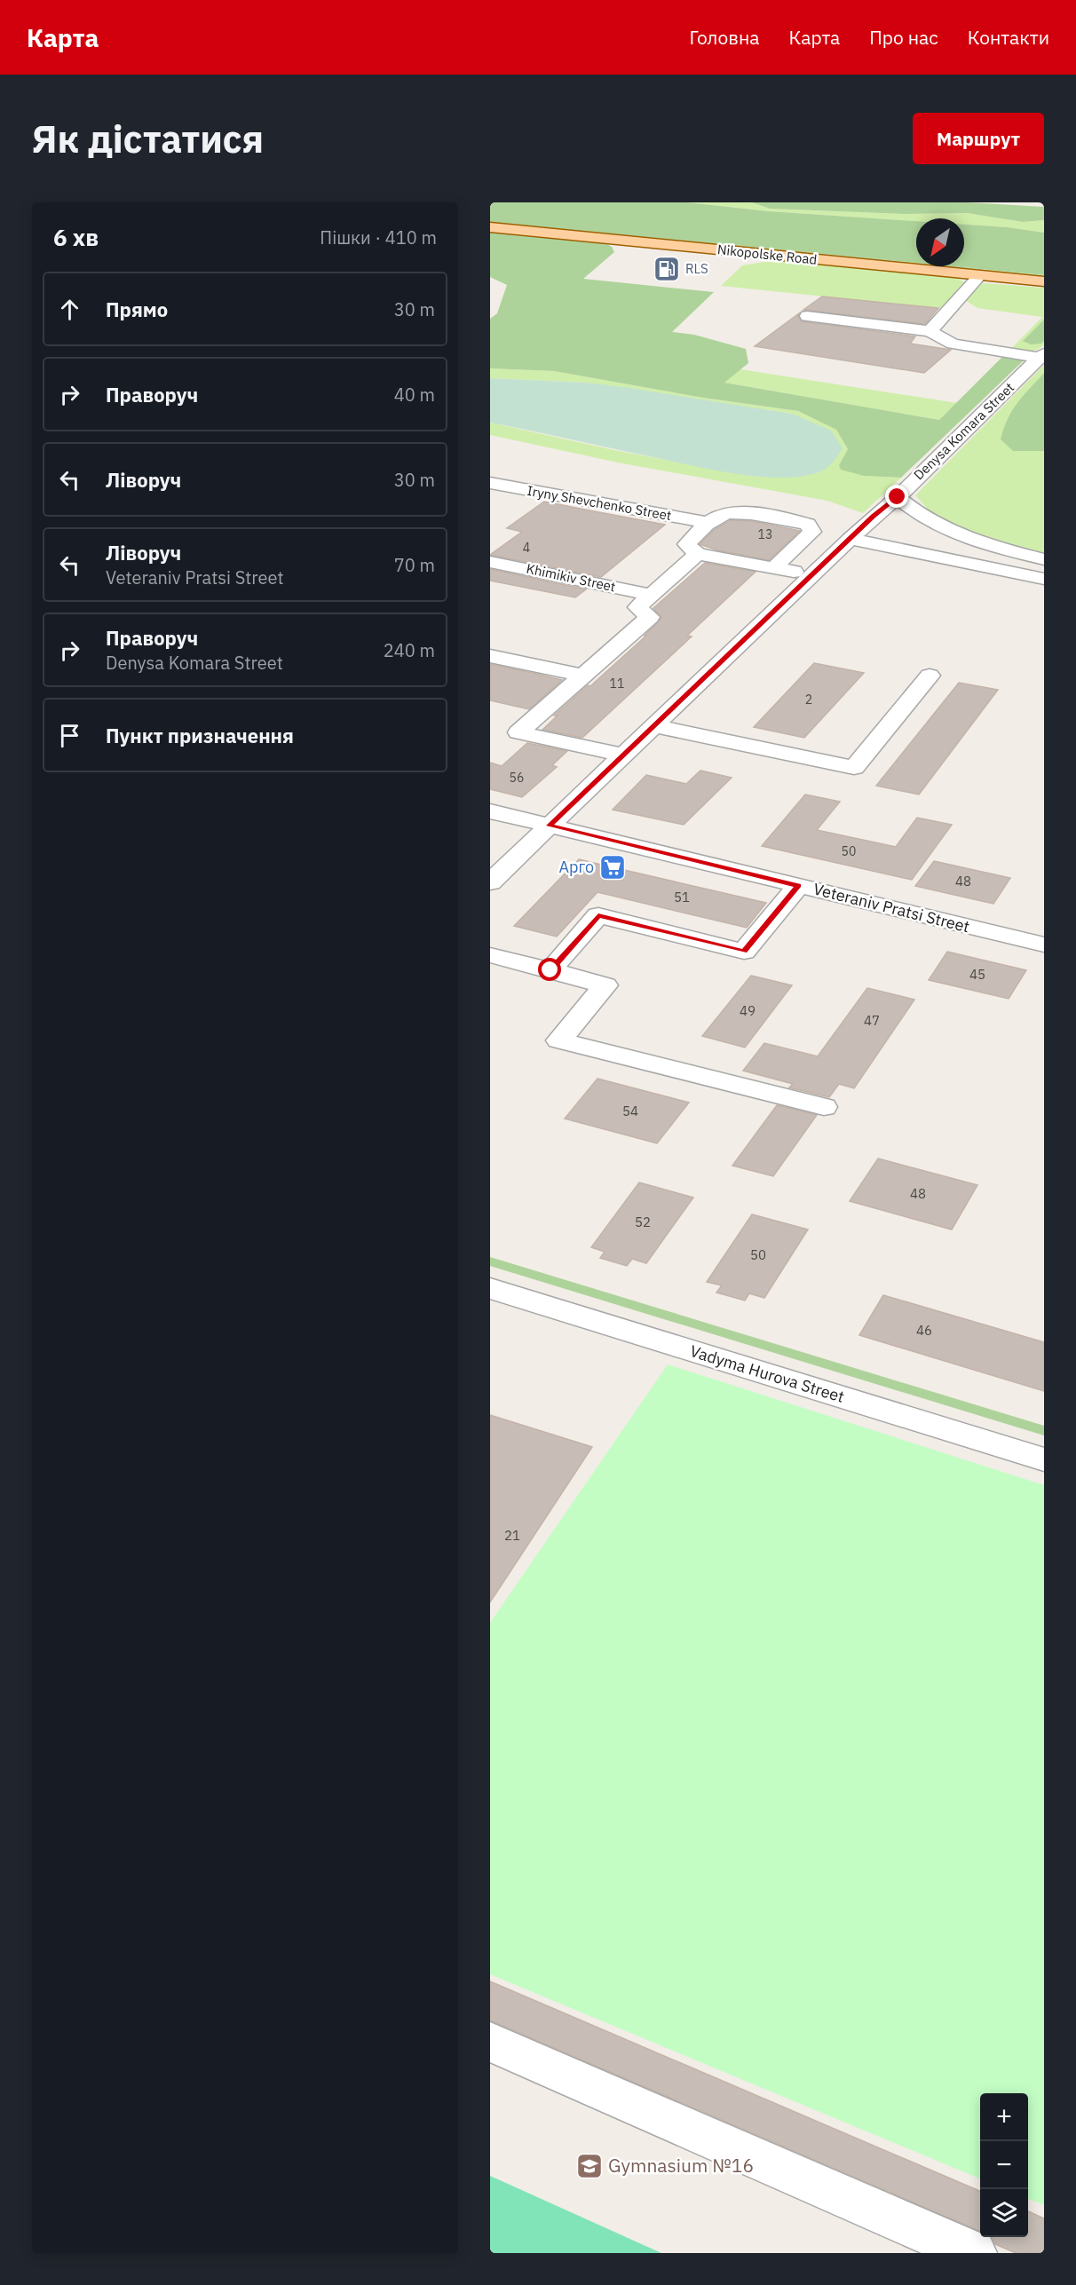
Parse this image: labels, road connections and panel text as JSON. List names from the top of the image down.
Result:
{
  "streets": {
    "main road": ["Nikopolske Road"],
    "street": [
      "Denysa Komara Street",
      "Iryny Shevchenko Street",
      "Khimikiv Street",
      "Veteraniv Pratsi Street",
      "Vadyma Hurova Street"
    ]
  },
  "crossings": [
    ["Denysa Komara Street", "Veteraniv Pratsi Street"]
  ],
  "places": {
    "fuel station": ["RLS"],
    "supermarket": ["Арго"],
    "school or university": ["Gymnasium №16"]
  },
  "house_numbers": [
    "13",
    "4",
    "11",
    "2",
    "56",
    "50",
    "48",
    "51",
    "45",
    "49",
    "47",
    "54",
    "48",
    "52",
    "50",
    "46",
    "21"
  ],
  "north": "bottom left",
  "page": {
    "header": "Карта",
    "nav": [
      "Головна",
      "Карта",
      "Про нас",
      "Контакти"
    ],
    "buttons": "Маршрут",
    "title": "Як дістатися",
    "heading": ["6 хв", "Пішки · 410 m"],
    "list": [
      ["Прямо", "30 m"],
      ["Праворуч", "40 m"],
      ["Ліворуч", "30 m"],
      ["Ліворуч", "Veteraniv Pratsi Street", "70 m"],
      ["Праворуч", "Denysa Komara Street", "240 m"],
      "Пункт призначення"
    ],
    "map_buttons": ["+", "−"]
  }
}
